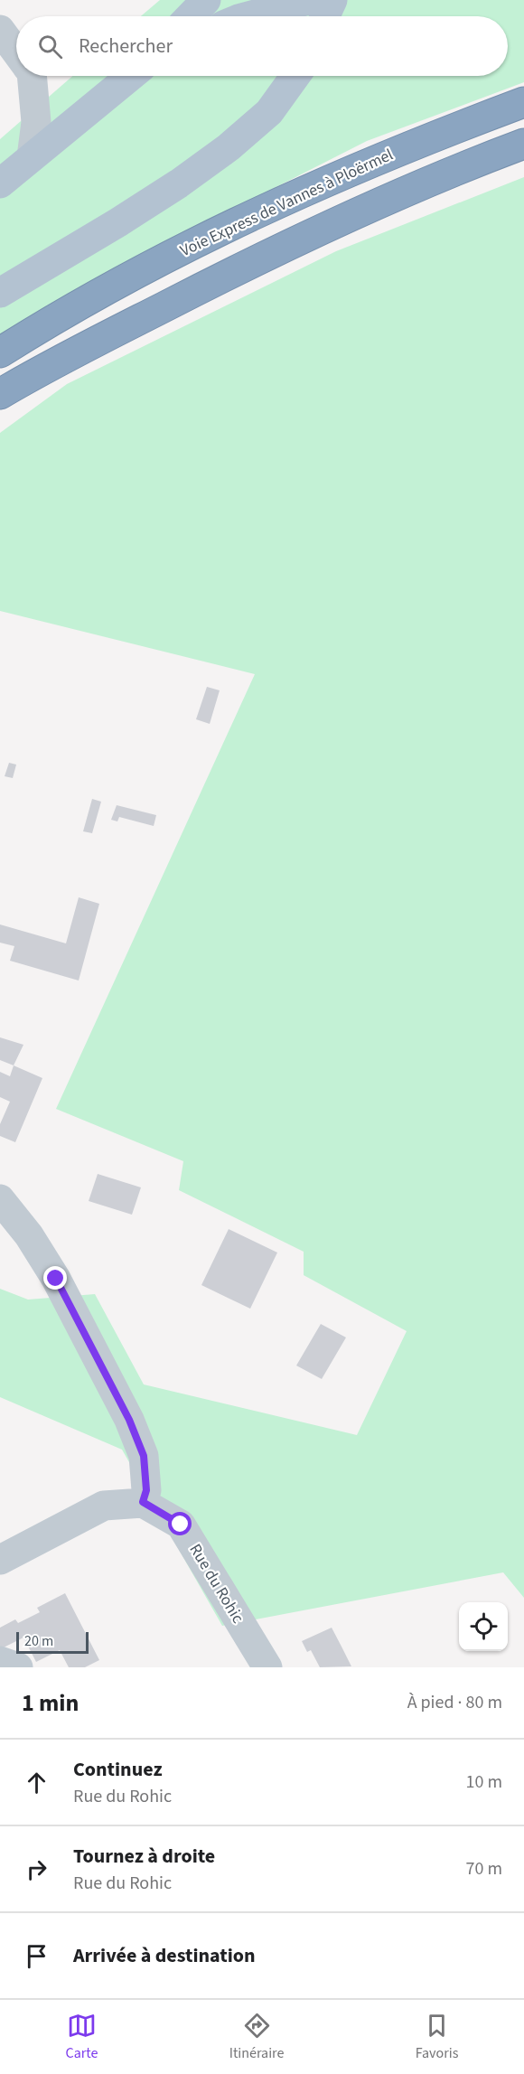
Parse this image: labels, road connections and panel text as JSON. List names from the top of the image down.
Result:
{
  "streets": {
    "highway": ["Voie Express de Vannes à Ploërmel"],
    "street": ["Rue du Rohic"]
  },
  "scale_bar": "20 m",
  "page": {
    "search": "Rechercher",
    "scale": "20 m",
    "heading": ["1 min", "À pied · 80 m"],
    "list": [
      ["Continuez", "Rue du Rohic", "10 m"],
      ["Tournez à droite", "Rue du Rohic", "70 m"],
      "Arrivée à destination"
    ],
    "nav": ["Carte", "Itinéraire", "Favoris"]
  }
}
